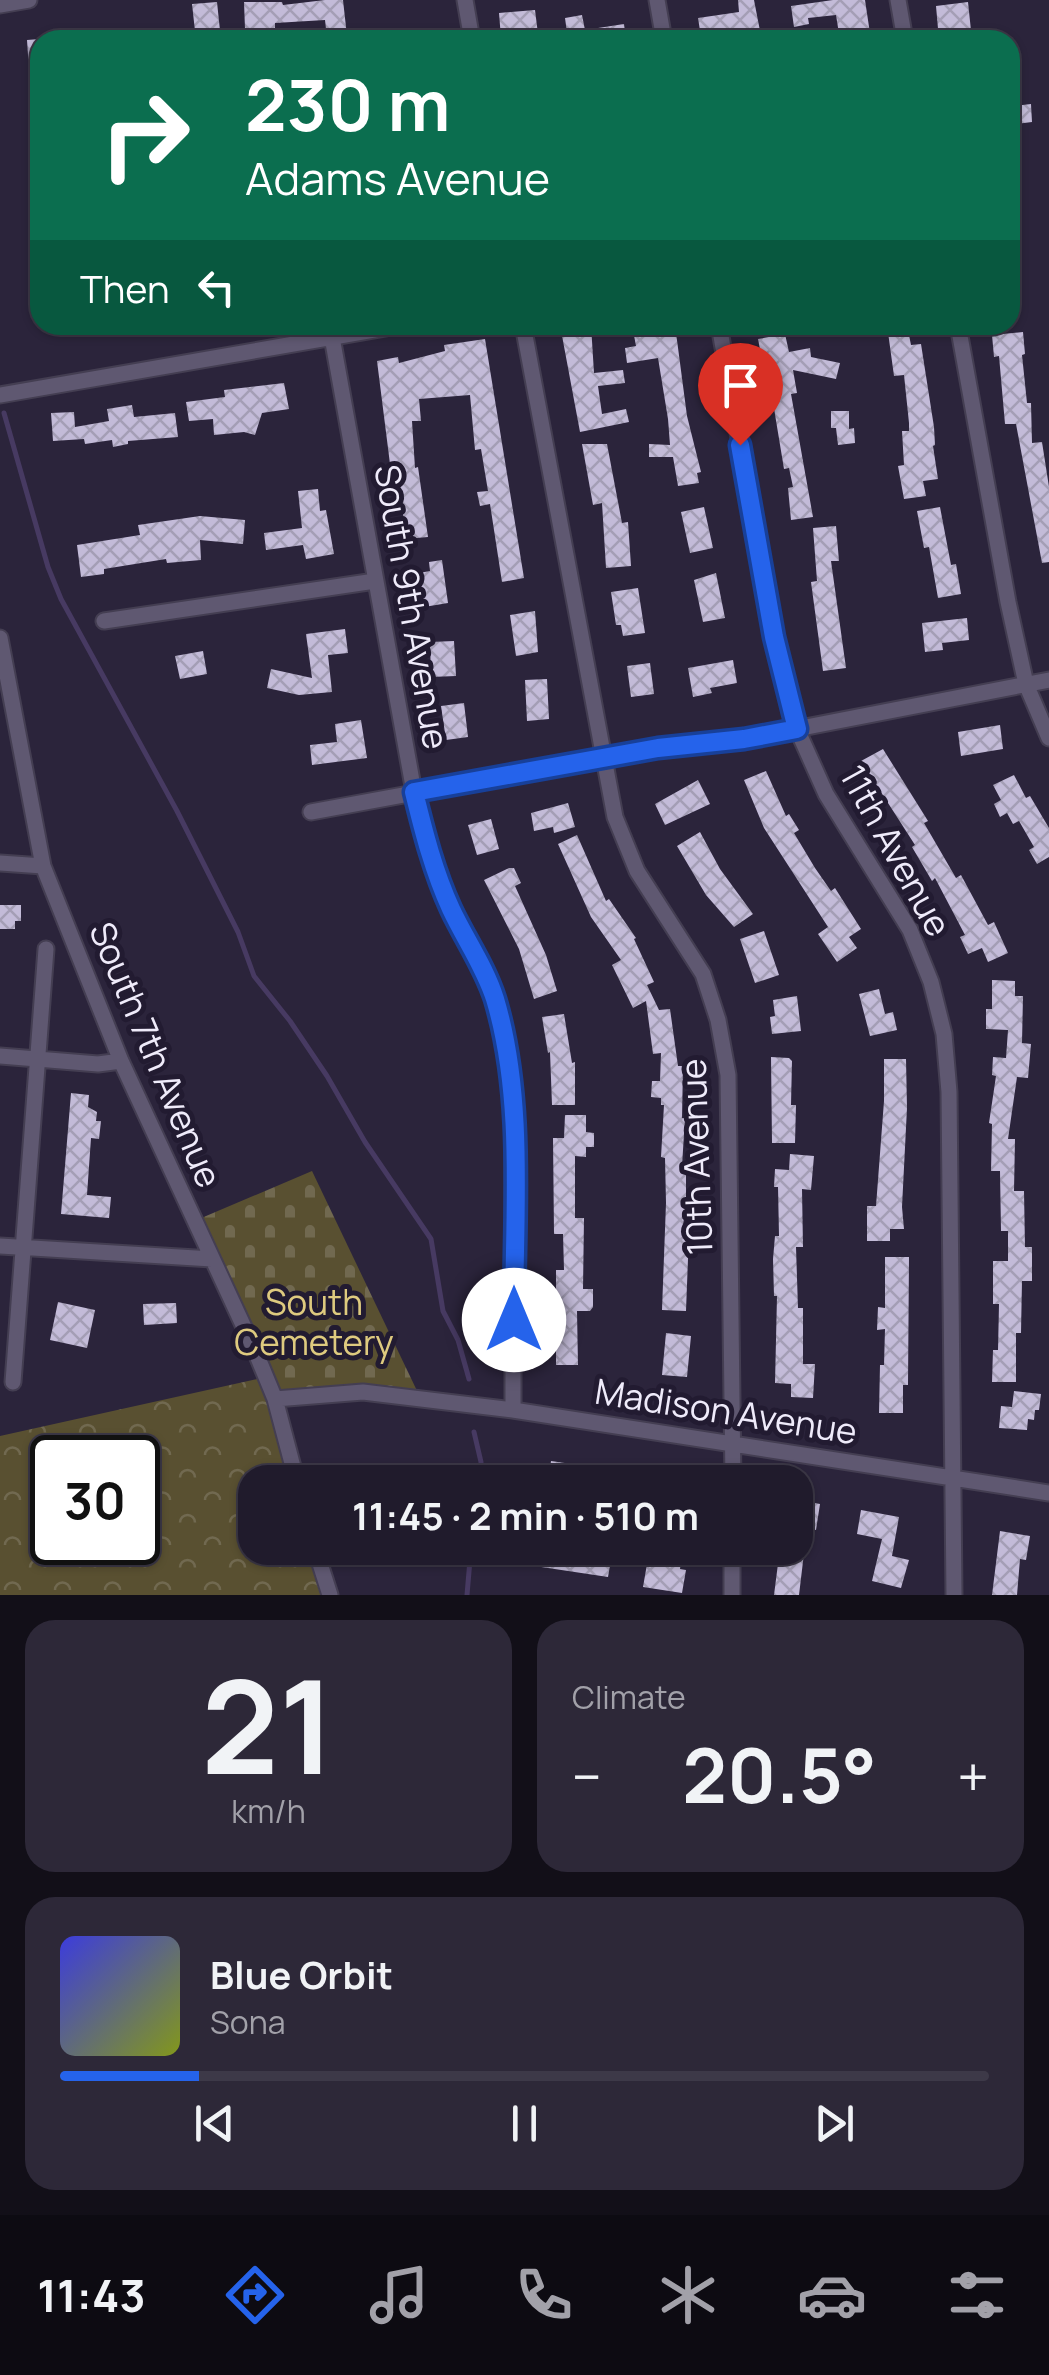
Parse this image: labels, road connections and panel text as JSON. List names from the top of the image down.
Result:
{
  "streets": {
    "street": [
      "South 9th Avenue",
      "11th Avenue",
      "South 7th Avenue",
      "10th Avenue",
      "Madison Avenue"
    ]
  },
  "crossings": [
    ["South 9th Avenue", "Madison Avenue"],
    ["11th Avenue", "Madison Avenue"],
    ["South 7th Avenue", "Madison Avenue"],
    ["10th Avenue", "Madison Avenue"]
  ],
  "parks": ["South Cemetery"],
  "page": {
    "turn": ["230 m", "Adams Avenue"],
    "then": "Then",
    "limit": "30",
    "trip": "11:45 · 2 min · 510 m",
    "tile": [
      ["21", "km/h"],
      "Climate"
    ],
    "heat": ["−", "20.5°", "+"],
    "song": ["Blue Orbit", "Sona"],
    "tabs": "11:43"
  }
}
